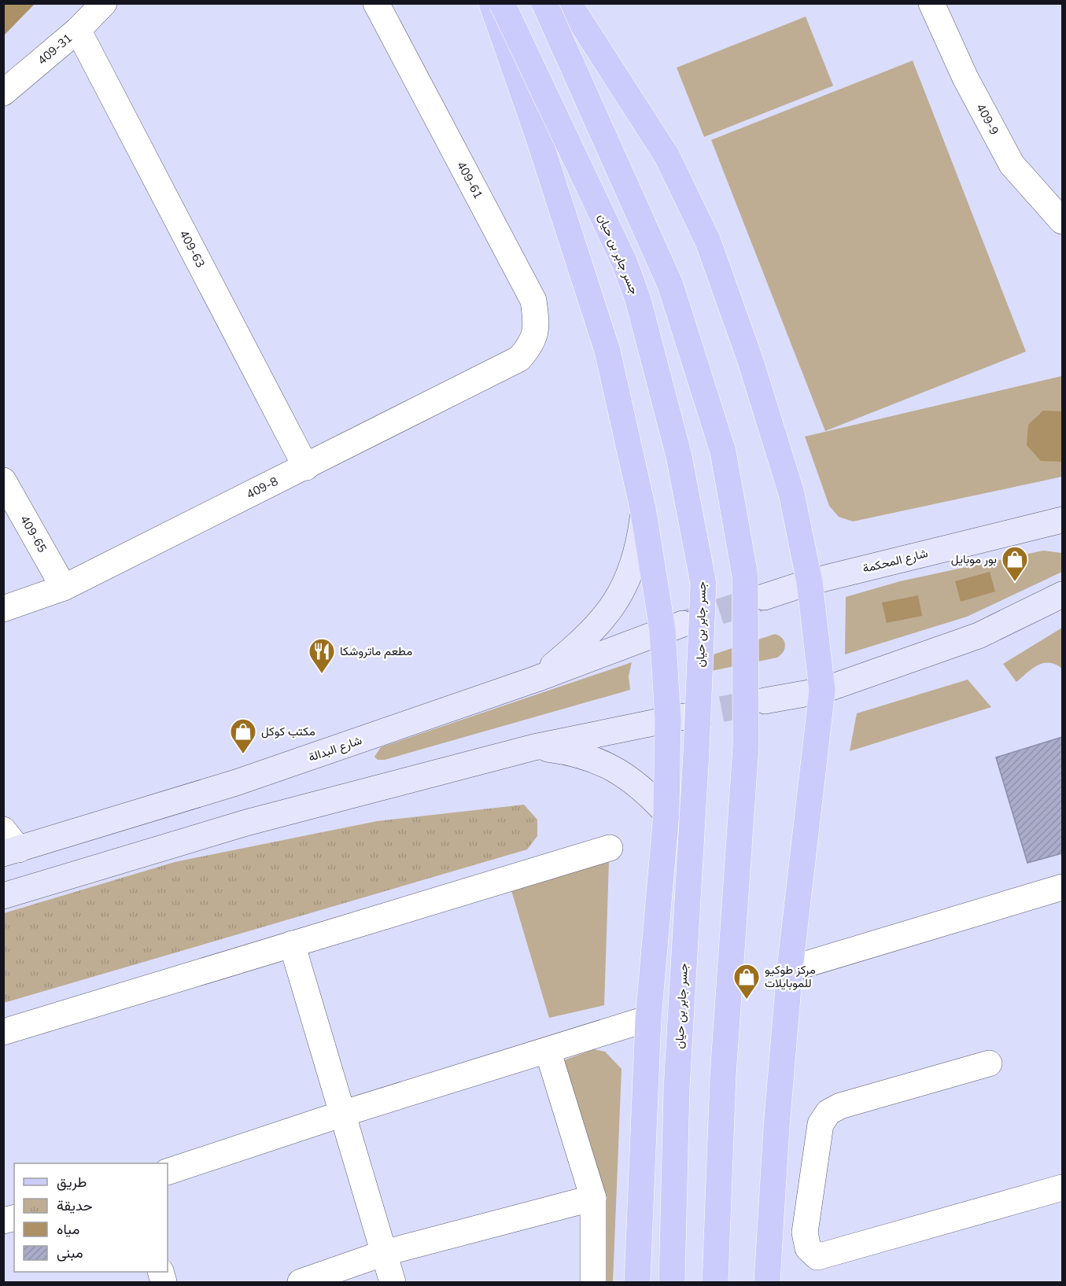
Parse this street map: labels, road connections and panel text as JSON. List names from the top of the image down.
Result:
{
  "streets": {
    "main road": ["جسر جابر بن حيان", "شارع المحكمة", "شارع البدالة"],
    "street": [
      "409-31",
      "409-9",
      "409-61",
      "409-63",
      "409-8",
      "409-65"
    ]
  },
  "crossings": [
    ["409-31", "409-63"],
    ["409-61", "409-8"],
    ["409-63", "409-8"],
    ["409-8", "409-65"]
  ],
  "places": {
    "shop": ["بور موبايل", "مكتب كوكل", "مركز طوكيو للموبايلات"],
    "restaurant": ["مطعم ماتروشكا"]
  },
  "legend": [
    "طريق",
    "حديقة",
    "مياه",
    "مبنى"
  ]
}
